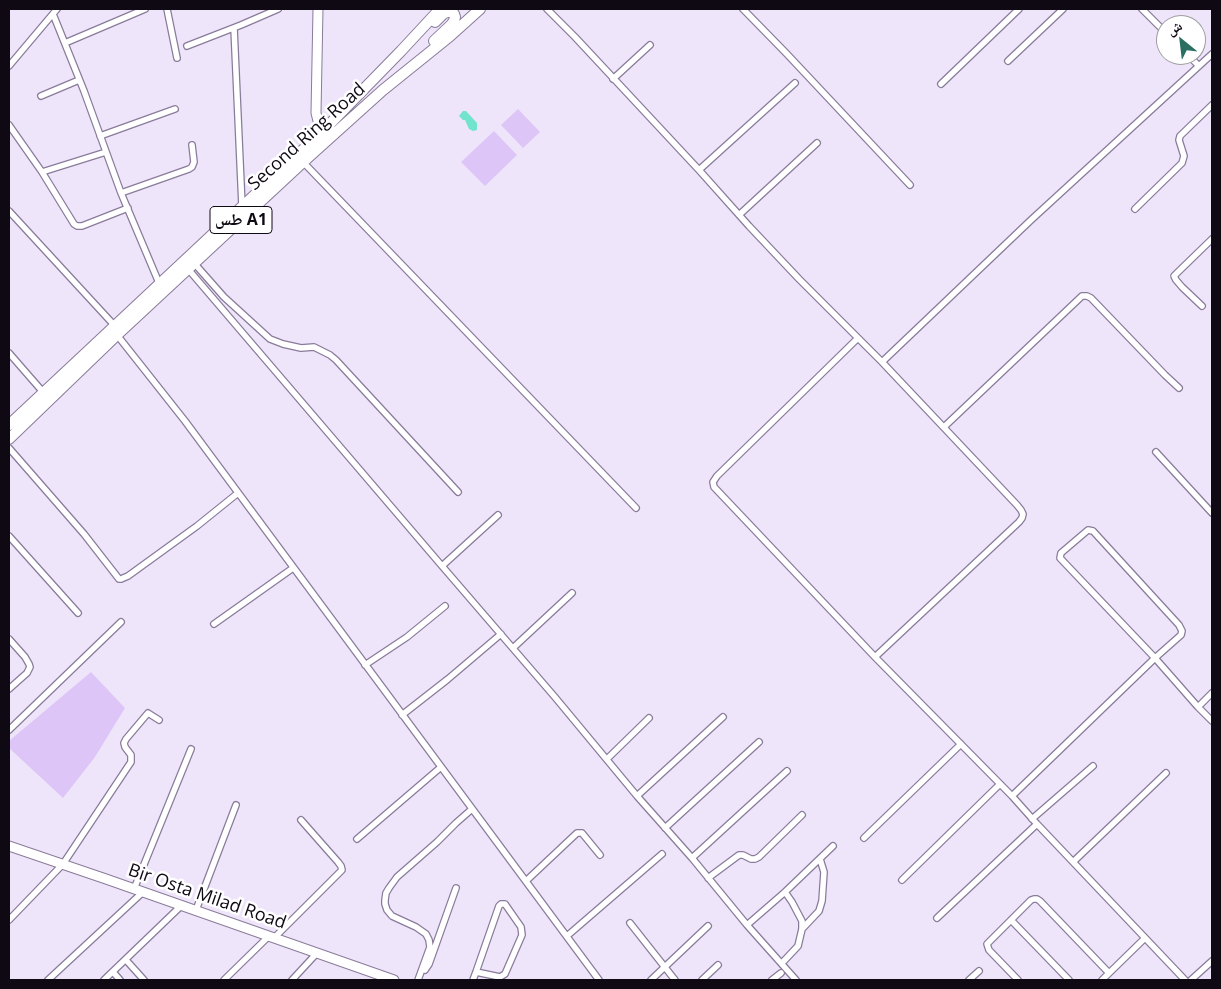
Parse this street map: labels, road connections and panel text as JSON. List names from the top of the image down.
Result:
{
  "streets": {
    "highway": ["Second Ring Road", "طس A1"],
    "main road": ["Bir Osta Milad Road"]
  },
  "north": "top left"
}
